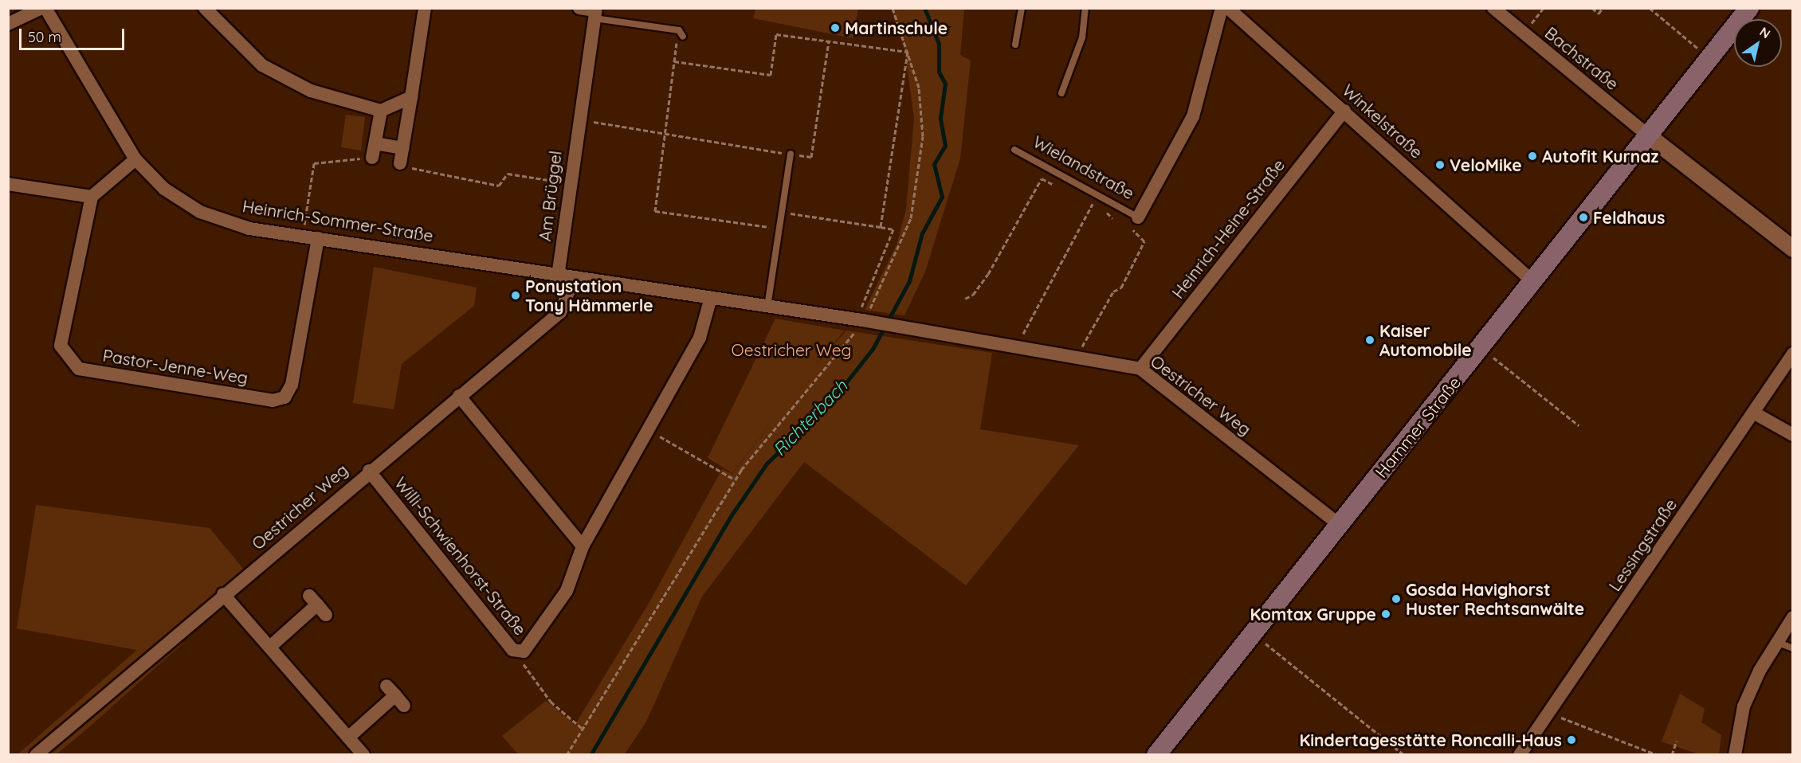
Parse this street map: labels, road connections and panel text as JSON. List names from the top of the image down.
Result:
{
  "streets": {
    "main road": ["Hammer Straße"],
    "street": [
      "Bachstraße",
      "Winkelstraße",
      "Wielandstraße",
      "Am Brüggel",
      "Heinrich-Sommer-Straße",
      "Heinrich-Heine-Straße",
      "Pastor-Jenne-Weg",
      "Oestricher Weg",
      "Lessingstraße",
      "Willi-Schwienhorst-Straße"
    ]
  },
  "crossings": [
    ["Bachstraße", "Hammer Straße"],
    ["Winkelstraße", "Heinrich-Heine-Straße"],
    ["Winkelstraße", "Hammer Straße"],
    ["Am Brüggel", "Heinrich-Sommer-Straße"],
    ["Am Brüggel", "Oestricher Weg"],
    ["Heinrich-Sommer-Straße", "Pastor-Jenne-Weg"],
    ["Heinrich-Sommer-Straße", "Oestricher Weg"],
    ["Heinrich-Heine-Straße", "Oestricher Weg"],
    ["Oestricher Weg", "Hammer Straße"],
    ["Oestricher Weg", "Willi-Schwienhorst-Straße"]
  ],
  "water": ["Richterbach"],
  "parks": ["Oestricher Weg"],
  "places": [
    "Martinschule",
    "Autofit Kurnaz",
    "VeloMike",
    "Feldhaus",
    "Ponystation Tony Hämmerle",
    "Kaiser Automobile",
    "Gosda Havighorst Huster Rechtsanwälte",
    "Komtax Gruppe",
    "Kindertagesstätte Roncalli-Haus"
  ],
  "scale_bar": "50 m",
  "north": "top right"
}
